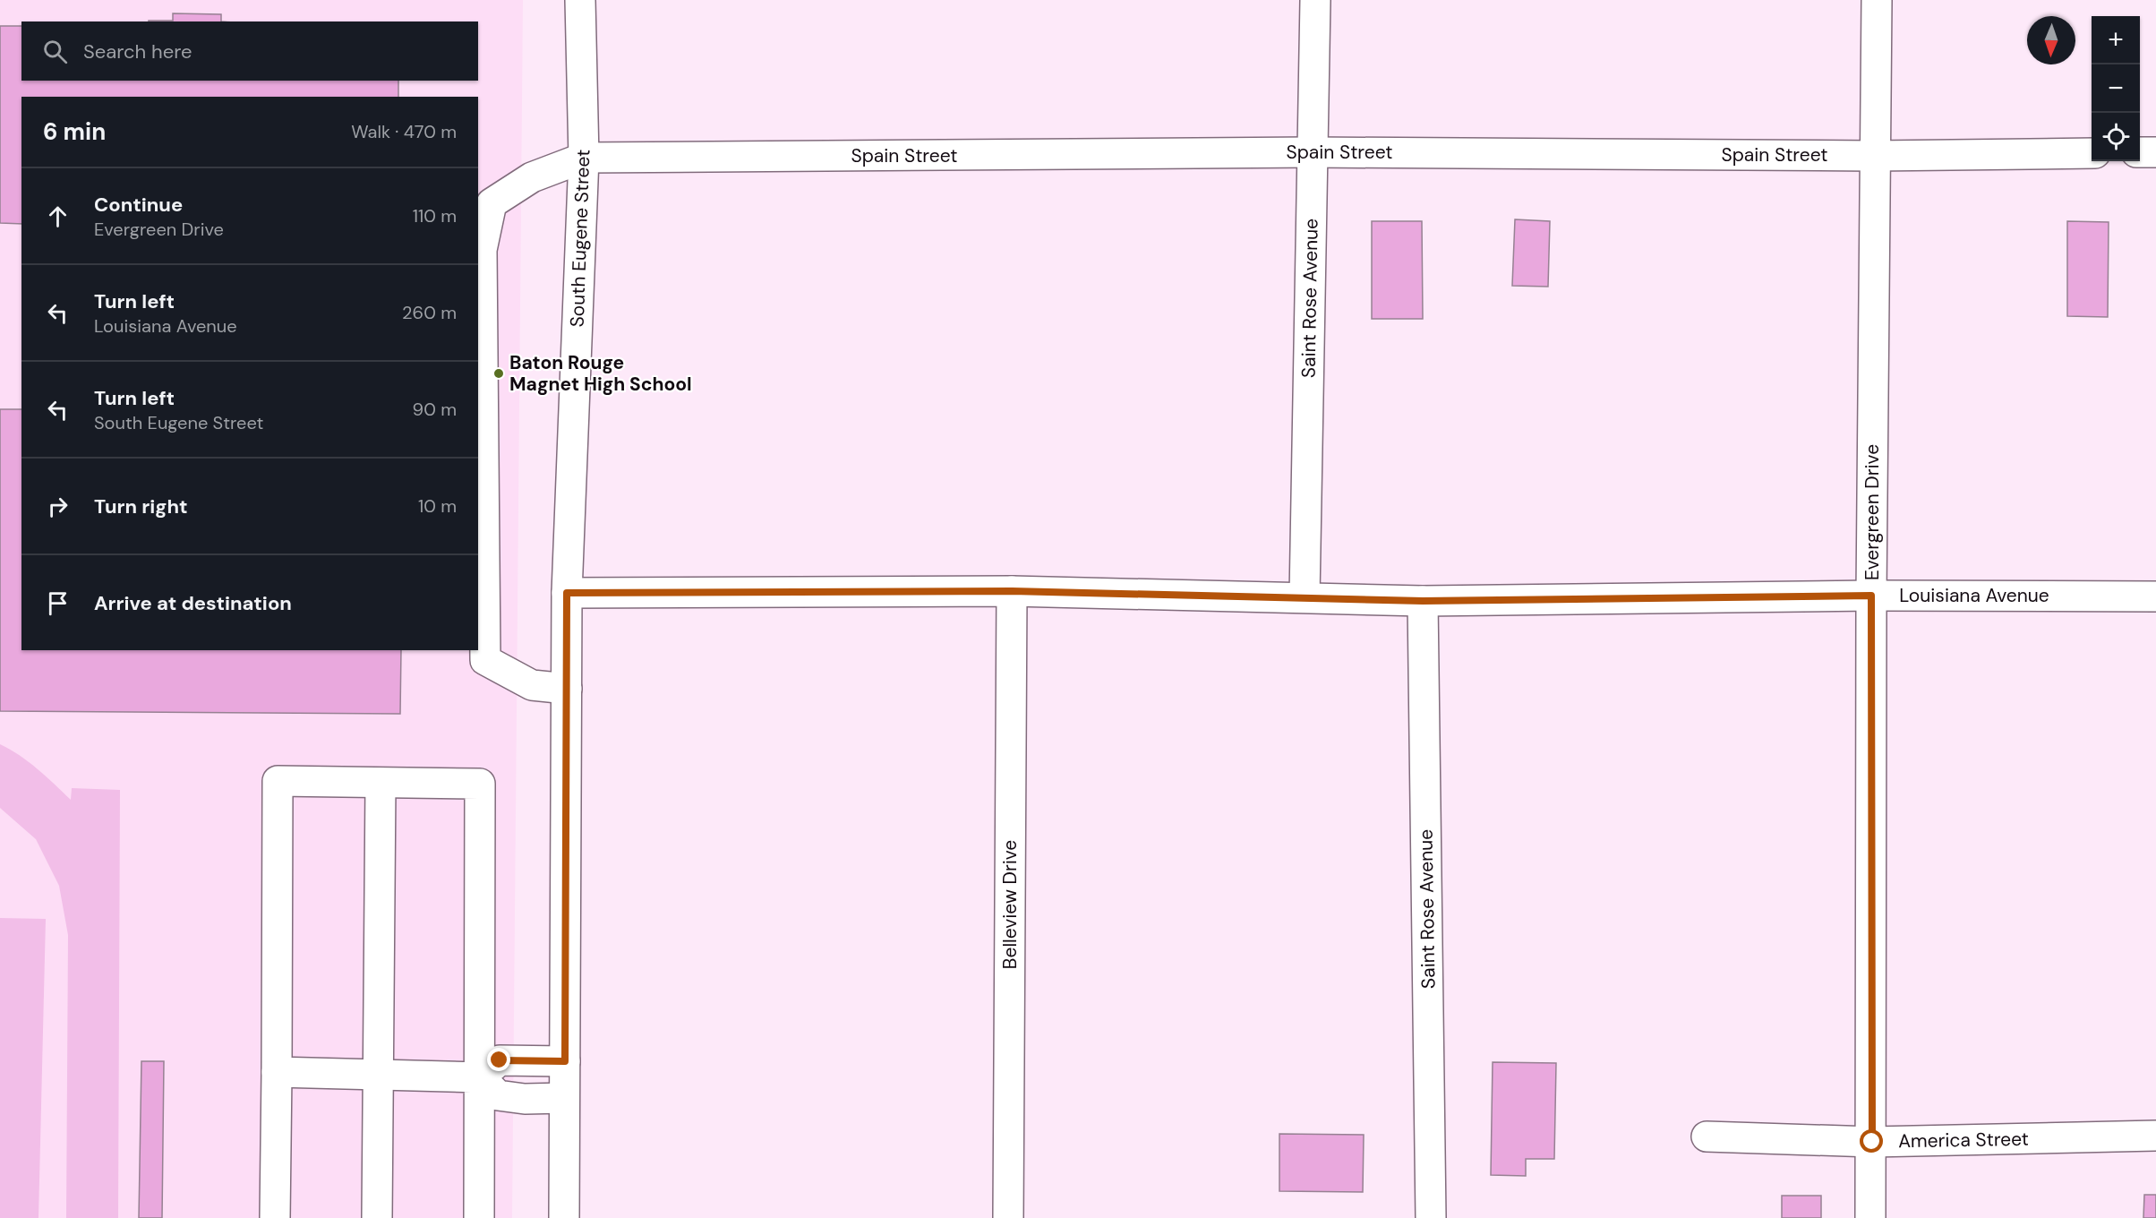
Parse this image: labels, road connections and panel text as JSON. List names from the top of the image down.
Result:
{
  "streets": {
    "street": [
      "Spain Street",
      "South Eugene Street",
      "Saint Rose Avenue",
      "Evergreen Drive",
      "Louisiana Avenue",
      "Belleview Drive",
      "America Street"
    ]
  },
  "crossings": [
    ["Spain Street", "South Eugene Street"],
    ["Spain Street", "Saint Rose Avenue"],
    ["Spain Street", "Evergreen Drive"],
    ["South Eugene Street", "Louisiana Avenue"],
    ["Saint Rose Avenue", "Louisiana Avenue"],
    ["Evergreen Drive", "Louisiana Avenue"],
    ["Evergreen Drive", "America Street"],
    ["Louisiana Avenue", "Belleview Drive"]
  ],
  "places": ["Baton Rouge Magnet High School"],
  "north": "bottom",
  "page": {
    "map_buttons": ["+", "−"],
    "search": "Search here",
    "heading": ["6 min", "Walk · 470 m"],
    "list": [
      ["Continue", "Evergreen Drive", "110 m"],
      ["Turn left", "Louisiana Avenue", "260 m"],
      ["Turn left", "South Eugene Street", "90 m"],
      ["Turn right", "10 m"],
      "Arrive at destination"
    ]
  }
}
